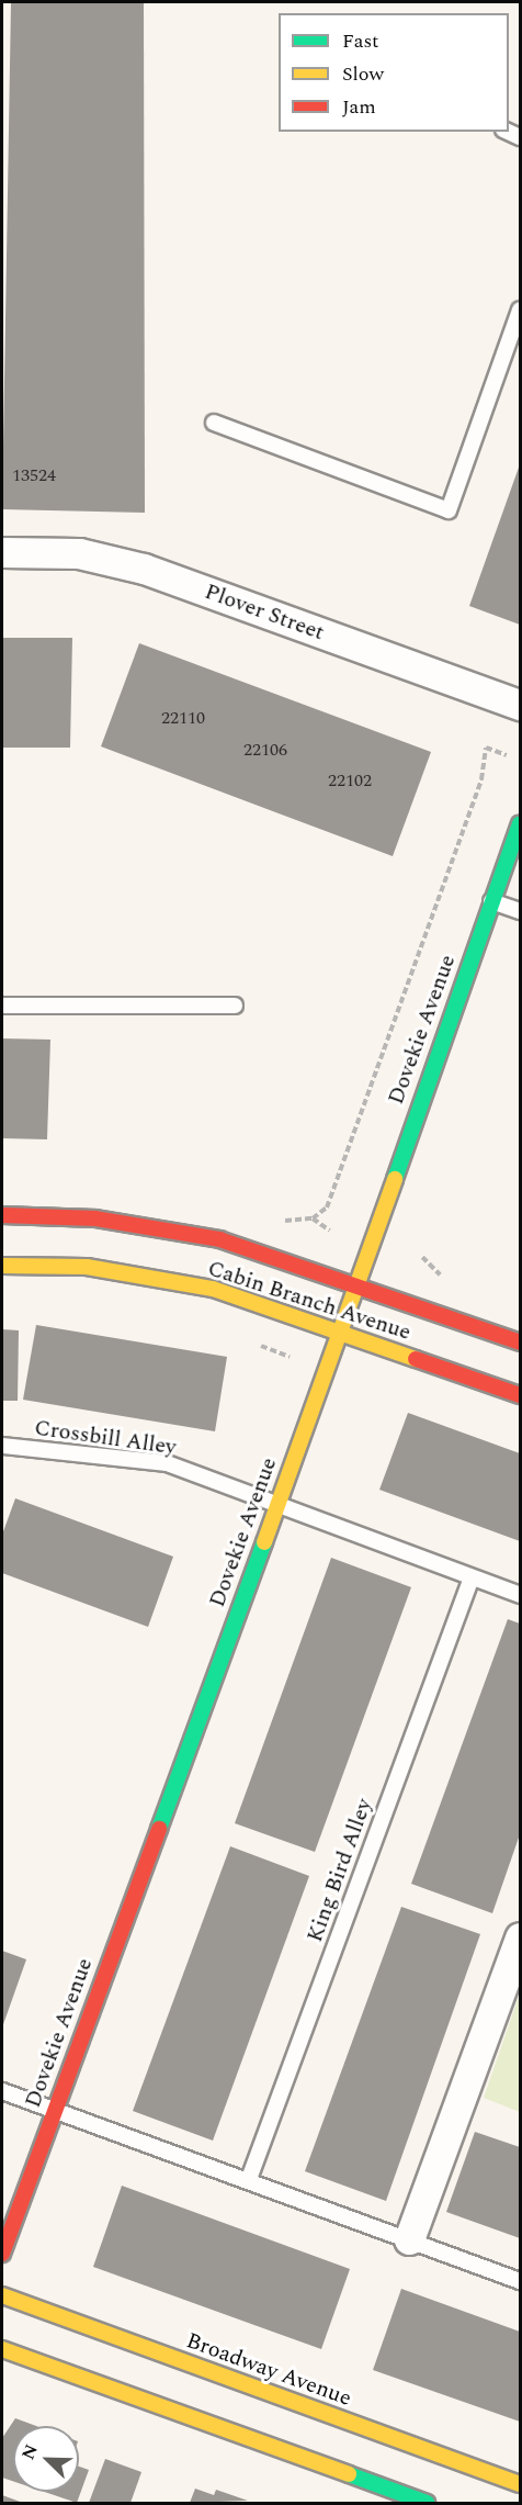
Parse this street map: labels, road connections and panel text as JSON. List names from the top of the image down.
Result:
{
  "streets": {
    "street": [
      "Plover Street",
      "Dovekie Avenue",
      "Cabin Branch Avenue",
      "Broadway Avenue"
    ],
    "lane": ["Crossbill Alley", "King Bird Alley"]
  },
  "crossings": [
    ["Dovekie Avenue", "Cabin Branch Avenue"],
    ["Dovekie Avenue", "Crossbill Alley"]
  ],
  "house_numbers": [
    "13524",
    "22110",
    "22106",
    "22102"
  ],
  "legend": ["Fast", "Slow", "Jam"],
  "north": "top left"
}
